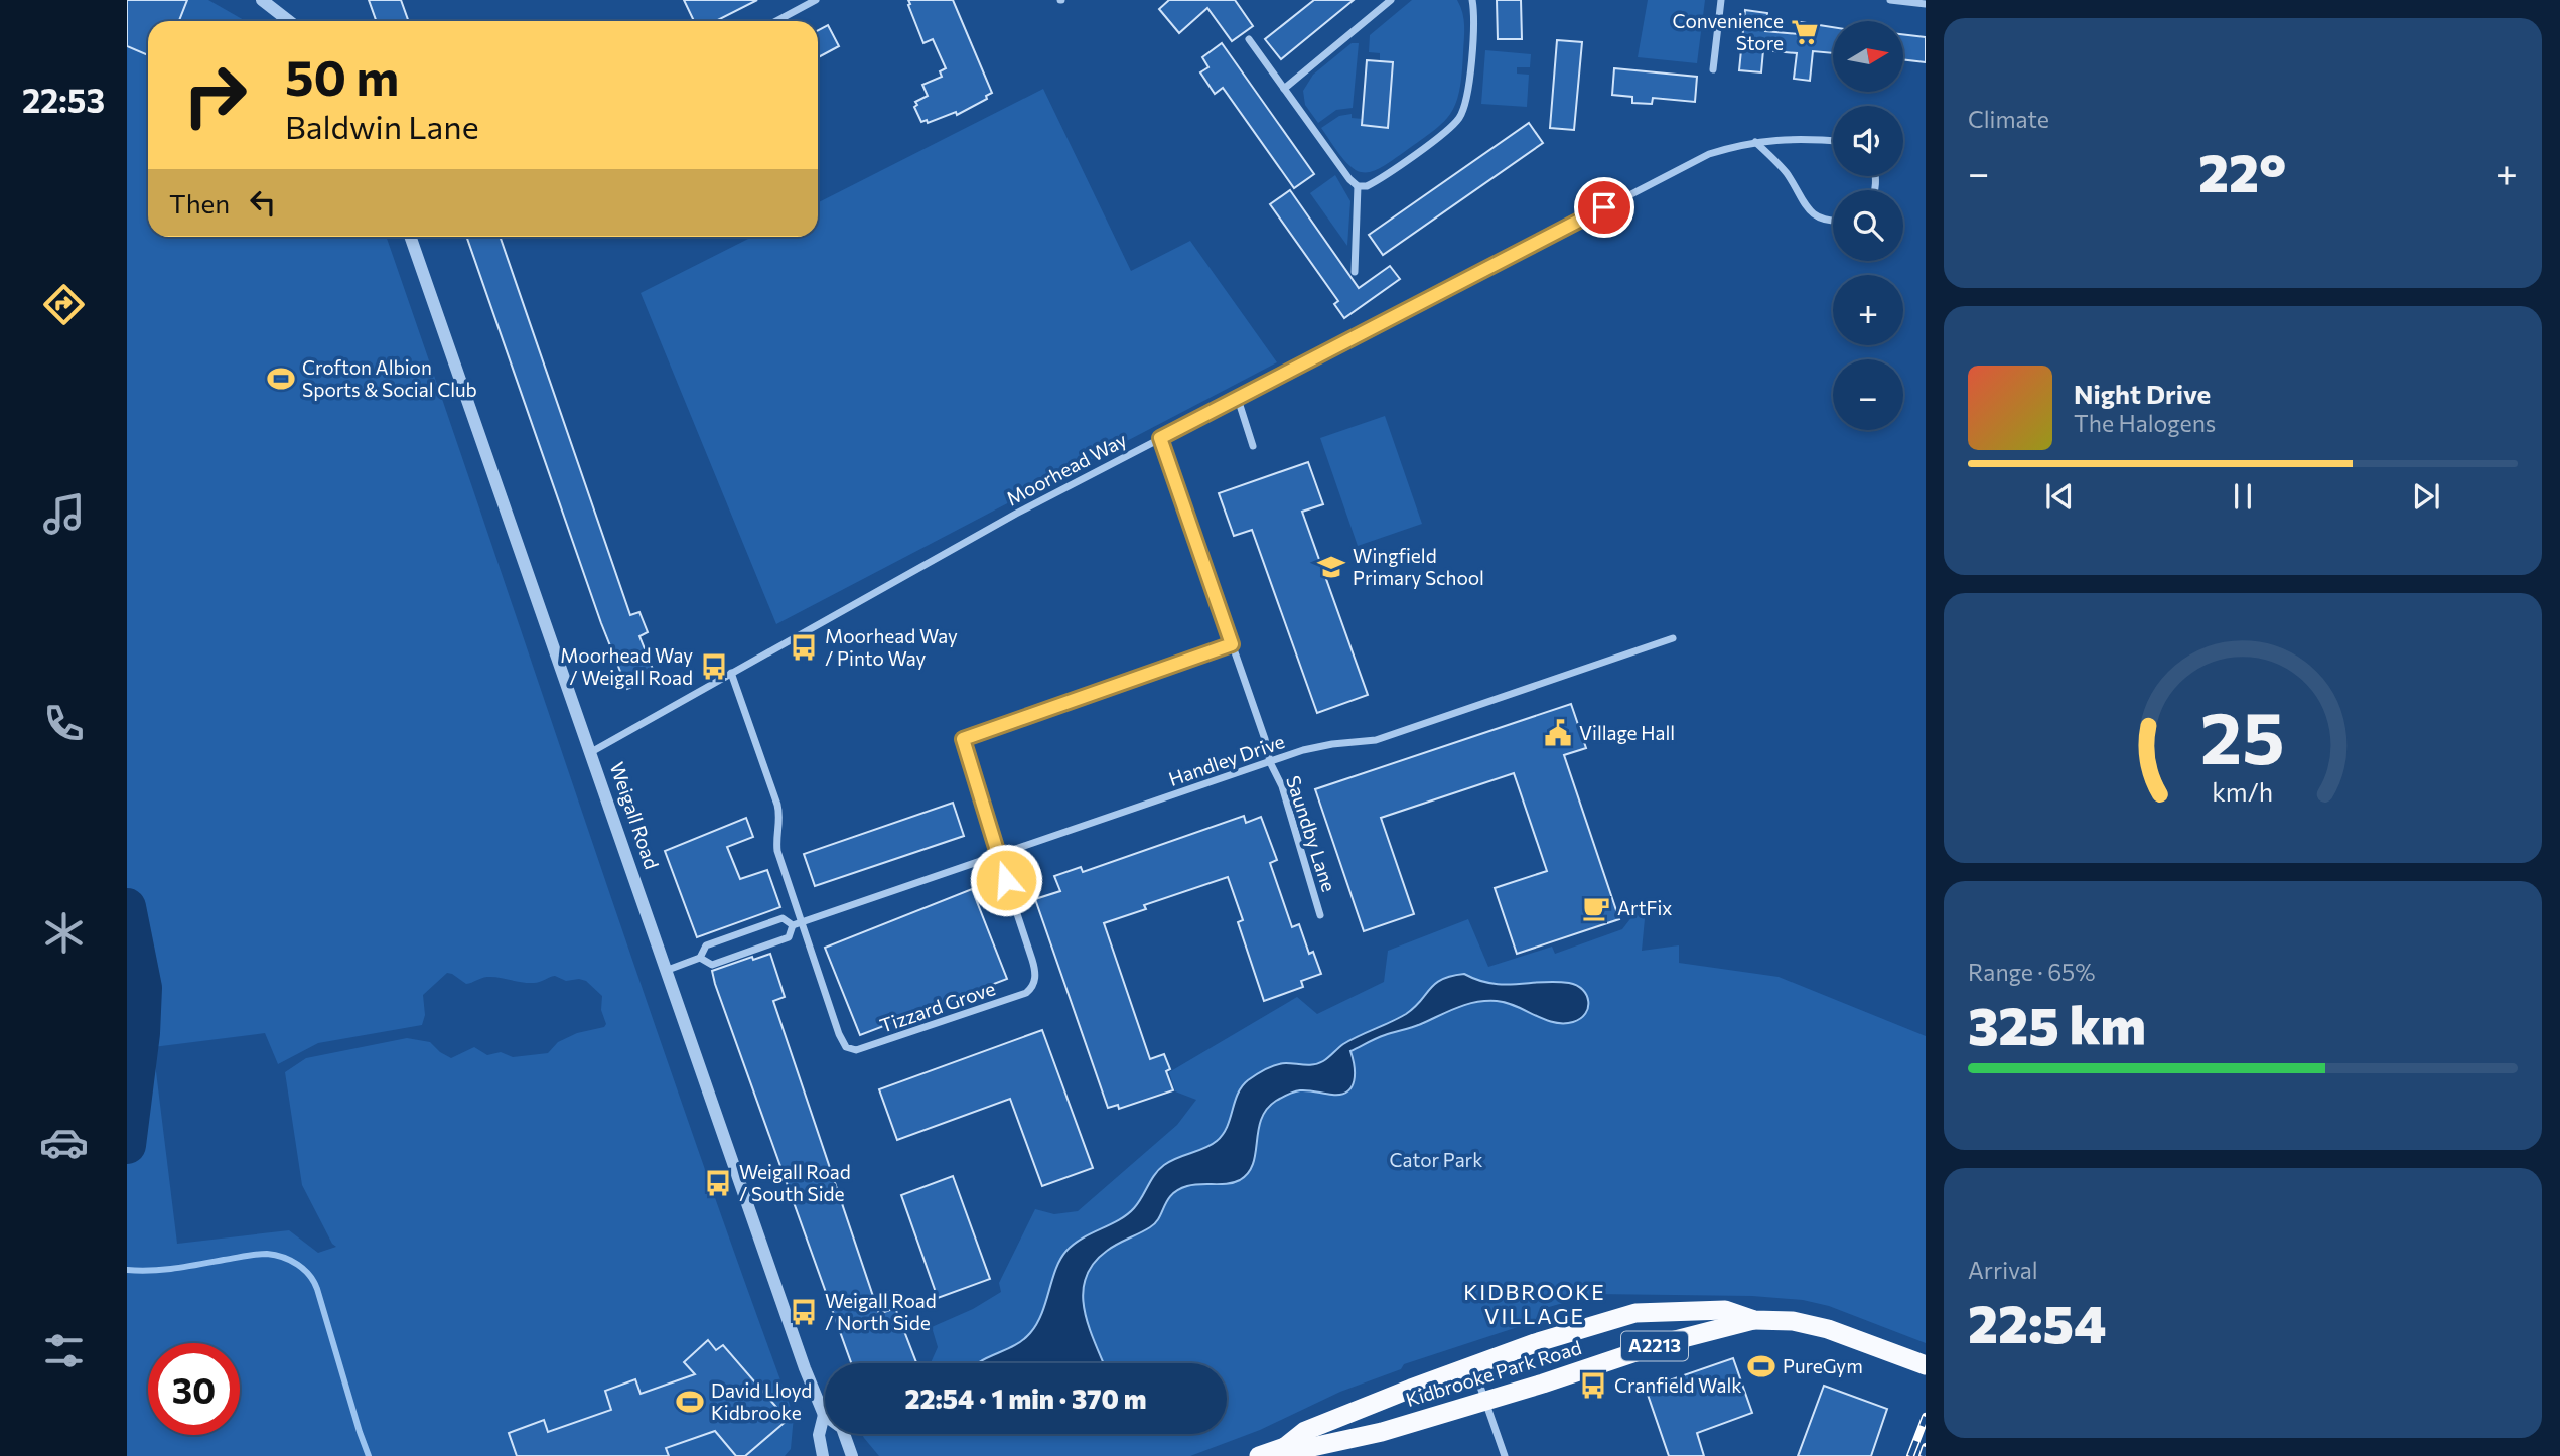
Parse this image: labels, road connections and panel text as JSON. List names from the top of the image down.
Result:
{
  "streets": {
    "highway": ["A2213", "Kidbrooke Park Road"],
    "street": [
      "Moorhead Way",
      "Handley Drive",
      "Weigall Road",
      "Saundby Lane",
      "Tizzard Grove"
    ]
  },
  "crossings": [
    ["Moorhead Way", "Weigall Road"],
    ["Moorhead Way", "Saundby Lane"],
    ["Handley Drive", "Weigall Road"],
    ["Handley Drive", "Saundby Lane"],
    ["Handley Drive", "Tizzard Grove"]
  ],
  "districts": ["KIDBROOKE VILLAGE"],
  "parks": ["Cator Park"],
  "places": {
    "supermarket": ["Convenience Store"],
    "sports": ["Crofton Albion Sports & Social Club", "PureGym", "David Lloyd Kidbrooke"],
    "school or university": ["Wingfield Primary School"],
    "bus stop": [
      "Moorhead Way / Pinto Way",
      "Moorhead Way / Weigall Road",
      "Weigall Road / South Side",
      "Weigall Road / North Side",
      "Cranfield Walk"
    ],
    "public building": ["Village Hall"],
    "cafe": ["ArtFix"]
  },
  "north": "right",
  "page": {
    "tabs": "22:53",
    "tile": [
      "Climate",
      ["Range · 65%", "325 km"],
      ["Arrival", "22:54"]
    ],
    "map_buttons": ["+", "−"],
    "turn": ["50 m", "Baldwin Lane"],
    "heat": ["−", "22°", "+"],
    "then": "Then",
    "song": ["Night Drive", "The Halogens"],
    "limit": "30",
    "trip": "22:54 · 1 min · 370 m",
    "gauge": ["25", "km/h"]
  }
}
